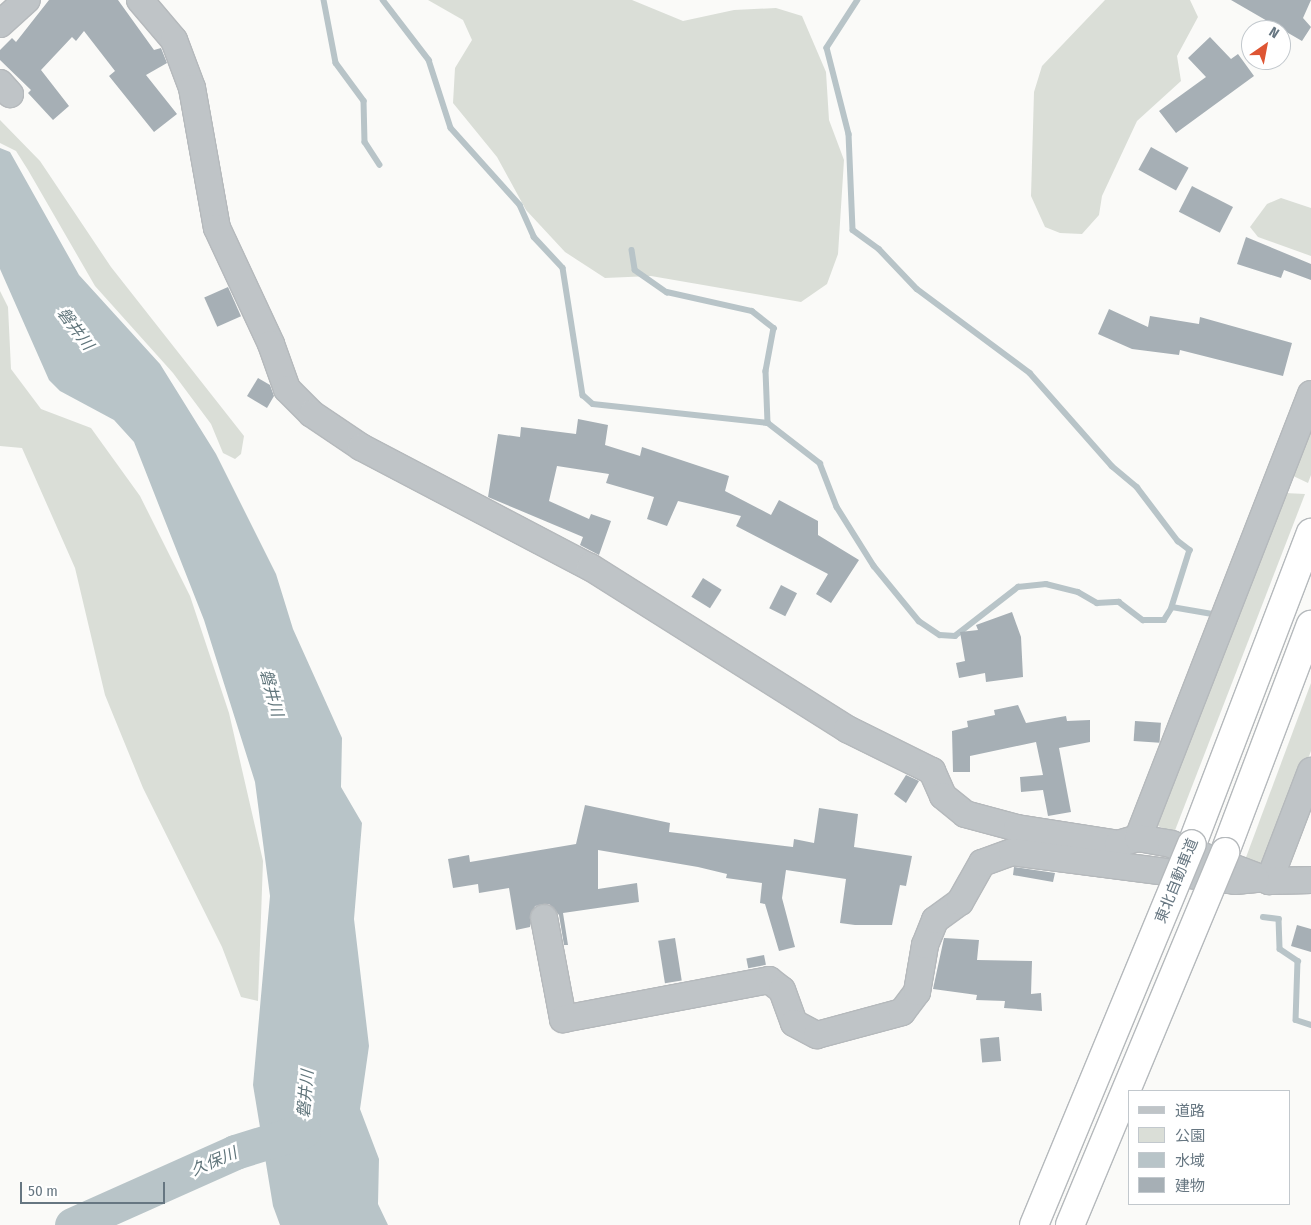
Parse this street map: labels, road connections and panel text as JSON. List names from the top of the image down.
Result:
{
  "streets": {
    "highway": ["東北自動車道"]
  },
  "water": ["磐井川", "久保川"],
  "legend": [
    "道路",
    "公園",
    "水域",
    "建物"
  ],
  "scale_bar": "50 m",
  "north": "top right"
}
